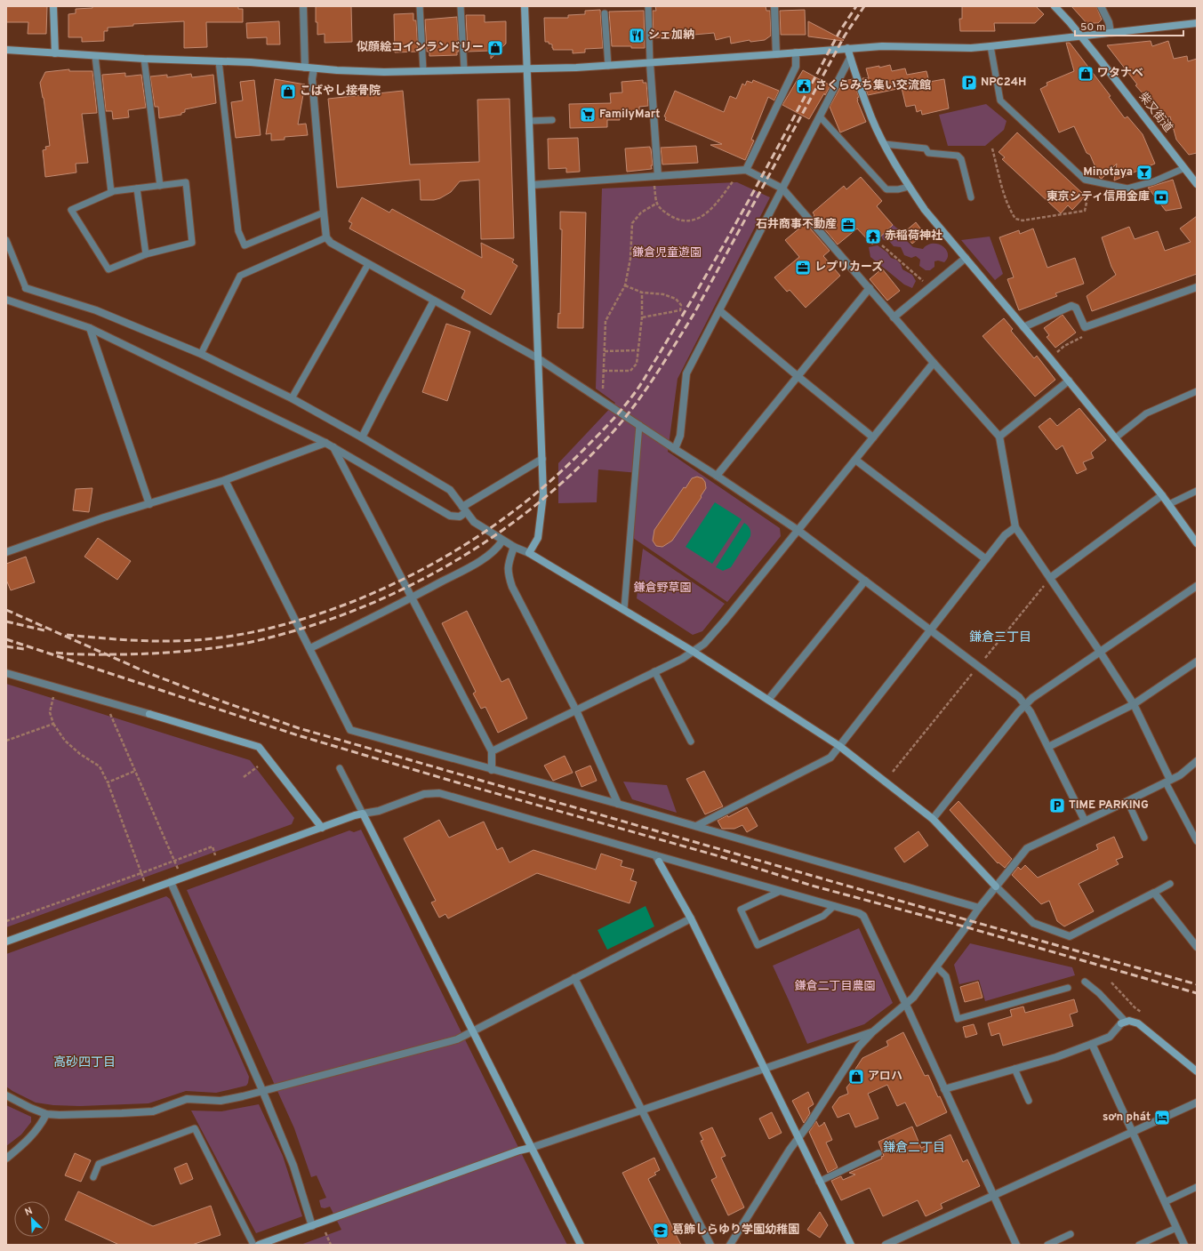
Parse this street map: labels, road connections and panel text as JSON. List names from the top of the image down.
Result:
{
  "streets": {
    "street": ["柴又街道"]
  },
  "districts": ["鎌倉三丁目", "高砂四丁目", "鎌倉二丁目"],
  "parks": ["鎌倉児童遊園", "鎌倉野草園", "鎌倉二丁目農園"],
  "places": {
    "restaurant": ["シェ加納"],
    "shop": [
      "似顔絵コインランドリー",
      "ワタナベ",
      "こばやし接骨院",
      "アロハ"
    ],
    "parking": ["NPC24H", "TIME PARKING"],
    "public building": ["さくらみち集い交流館"],
    "supermarket": ["FamilyMart"],
    "bar": ["Minotaya"],
    "bank": ["東京シティ信用金庫"],
    "office": ["石井商事不動産", "レプリカーズ"],
    "temple": ["赤稲荷神社"],
    "hotel": ["sơn phát"],
    "school or university": ["葛飾しらゆり学園幼稚園"]
  },
  "scale_bar": "50 m",
  "north": "top left"
}
